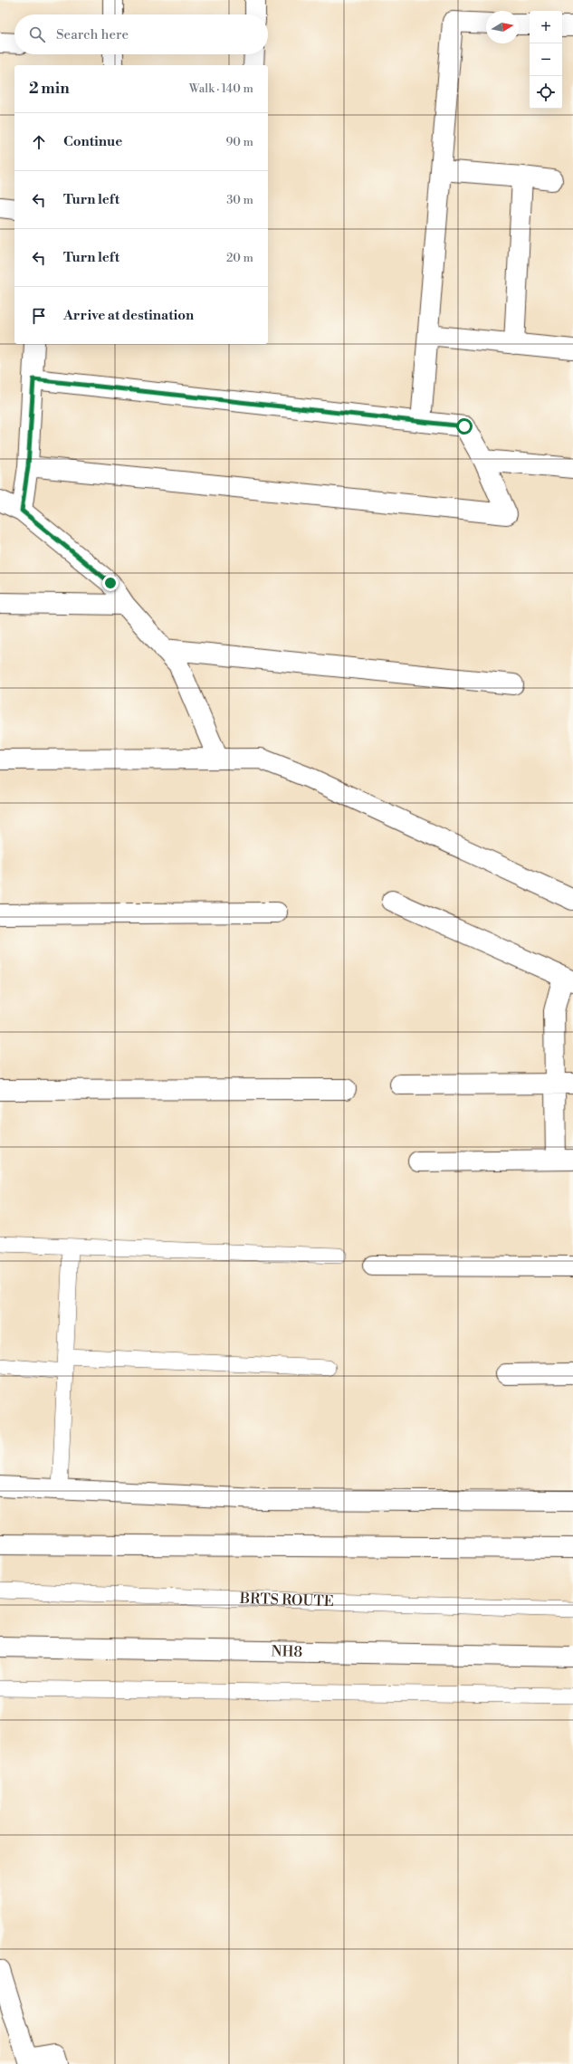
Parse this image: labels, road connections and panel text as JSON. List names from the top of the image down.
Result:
{
  "streets": {
    "street": ["NH8"],
    "lane": ["BRTS ROUTE"]
  },
  "north": "right",
  "page": {
    "map_buttons": ["+", "−"],
    "search": "Search here",
    "heading": ["2 min", "Walk · 140 m"],
    "list": [
      ["Continue", "90 m"],
      ["Turn left", "30 m"],
      ["Turn left", "20 m"],
      "Arrive at destination"
    ]
  }
}
